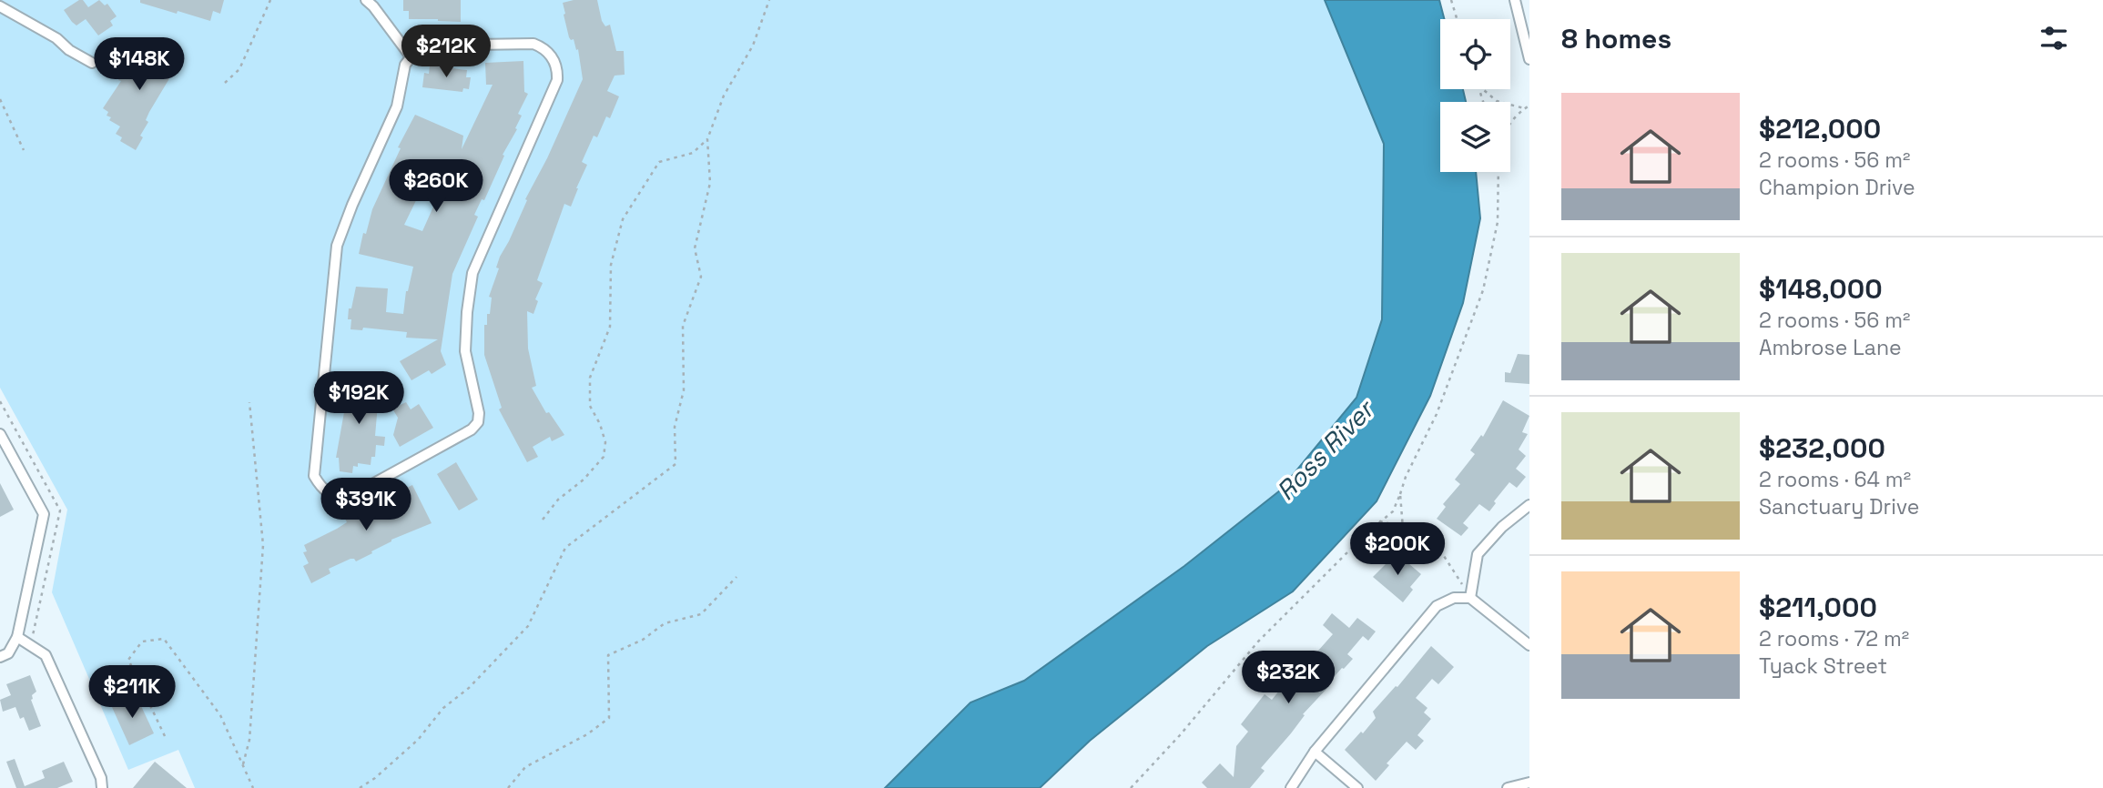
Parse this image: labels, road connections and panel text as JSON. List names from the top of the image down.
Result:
{
  "water": ["Ross River"],
  "page": {
    "heading": "8 homes",
    "price": [
      "$212K",
      "$148K",
      "$260K",
      "$192K",
      "$391K",
      "$200K",
      "$232K",
      "$211K"
    ],
    "list": [
      {
        "name": "$212,000",
        "note": "2 rooms · 56 m² · Champion Drive"
      },
      {
        "name": "$148,000",
        "note": "2 rooms · 56 m² · Ambrose Lane"
      },
      {
        "name": "$232,000",
        "note": "2 rooms · 64 m² · Sanctuary Drive"
      },
      {
        "name": "$211,000",
        "note": "2 rooms · 72 m² · Tyack Street"
      }
    ]
  }
}
